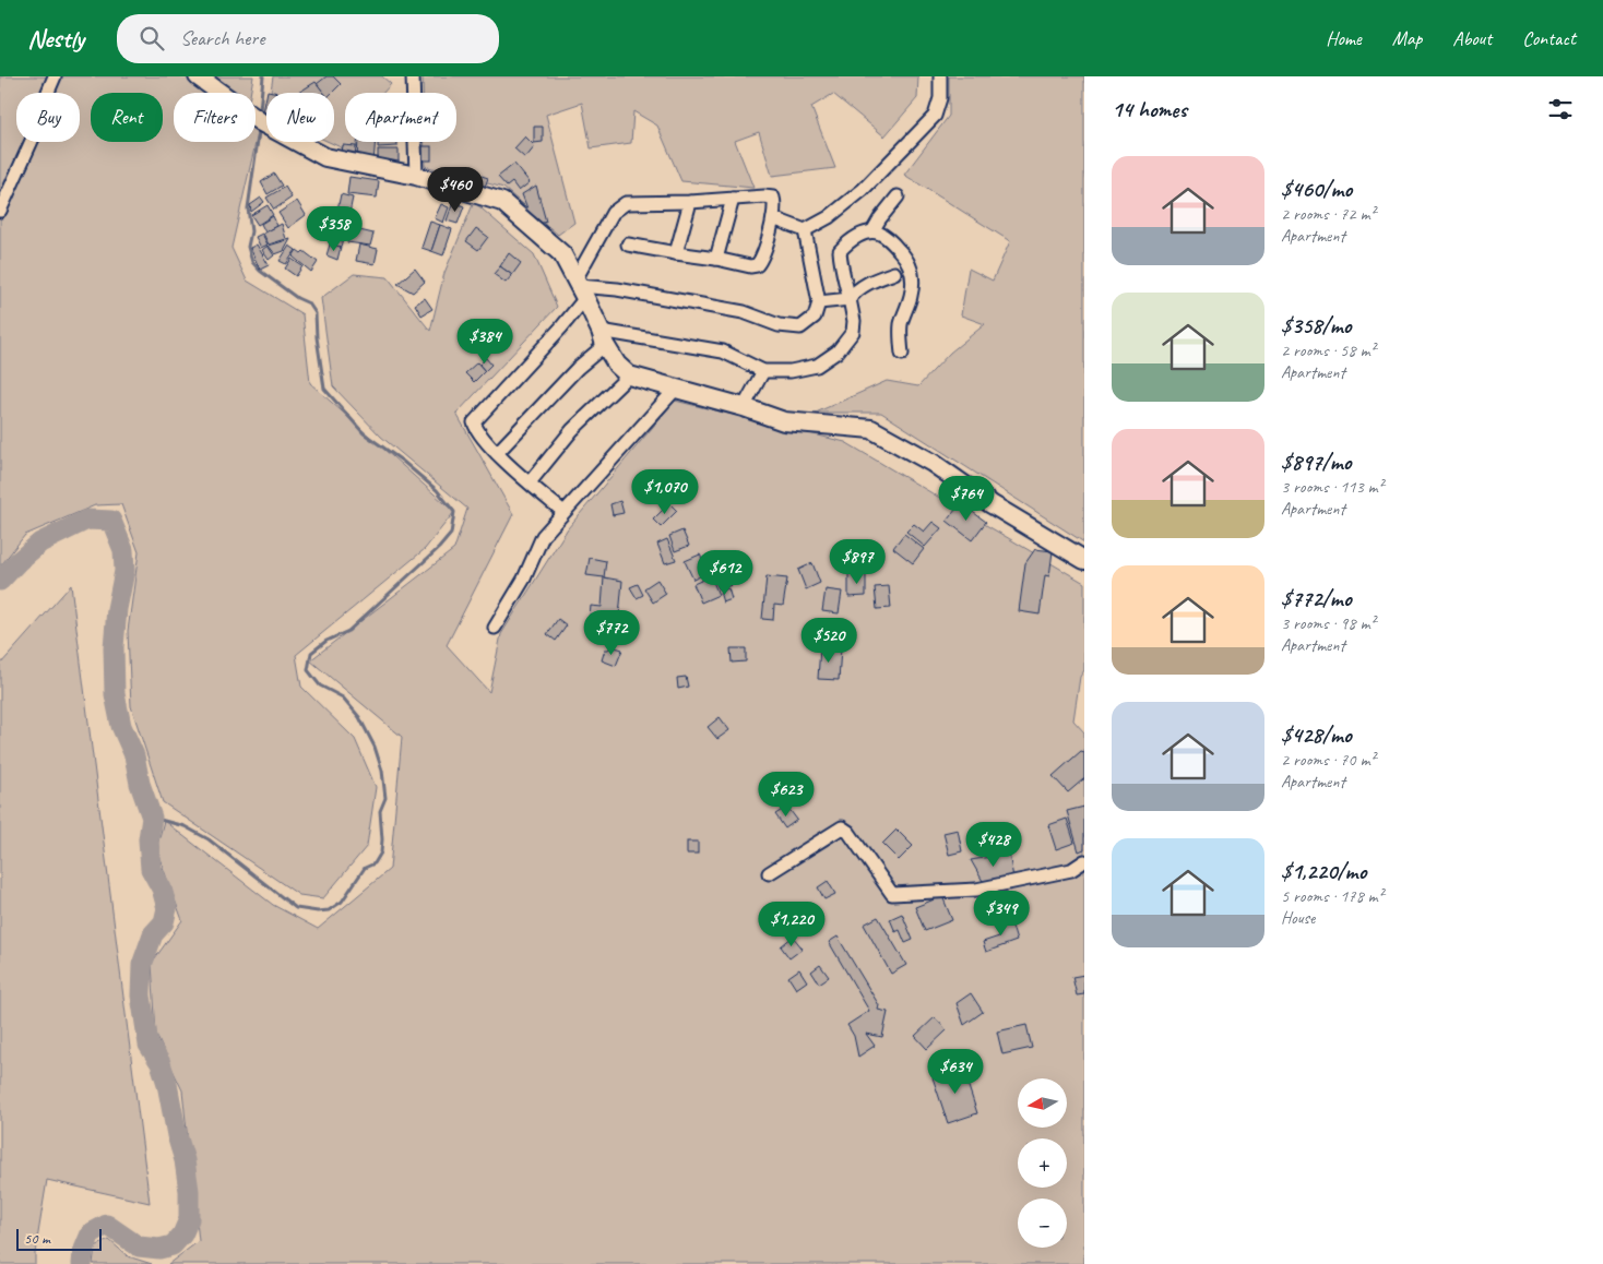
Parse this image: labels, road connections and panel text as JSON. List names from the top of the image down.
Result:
{
  "scale_bar": "50 m",
  "north": "left",
  "page": {
    "header": "Nestly",
    "search": "Search here",
    "nav": [
      "Home",
      "Map",
      "About",
      "Contact"
    ],
    "heading": "14 homes",
    "chip": [
      "Buy",
      "Rent",
      "Filters",
      "New",
      "Apartment"
    ],
    "list": [
      {
        "name": "$460/mo",
        "note": "2 rooms · 72 m² · Apartment"
      },
      {
        "name": "$358/mo",
        "note": "2 rooms · 58 m² · Apartment"
      },
      {
        "name": "$897/mo",
        "note": "3 rooms · 113 m² · Apartment"
      },
      {
        "name": "$772/mo",
        "note": "3 rooms · 98 m² · Apartment"
      },
      {
        "name": "$428/mo",
        "note": "2 rooms · 70 m² · Apartment"
      },
      {
        "name": "$1,220/mo",
        "note": "5 rooms · 178 m² · House"
      }
    ],
    "price": [
      "$460",
      "$358",
      "$384",
      "$1,070",
      "$764",
      "$897",
      "$612",
      "$772",
      "$520",
      "$623",
      "$428",
      "$349",
      "$1,220",
      "$634"
    ],
    "map_buttons": ["+", "−"],
    "scale": "50 m"
  }
}
